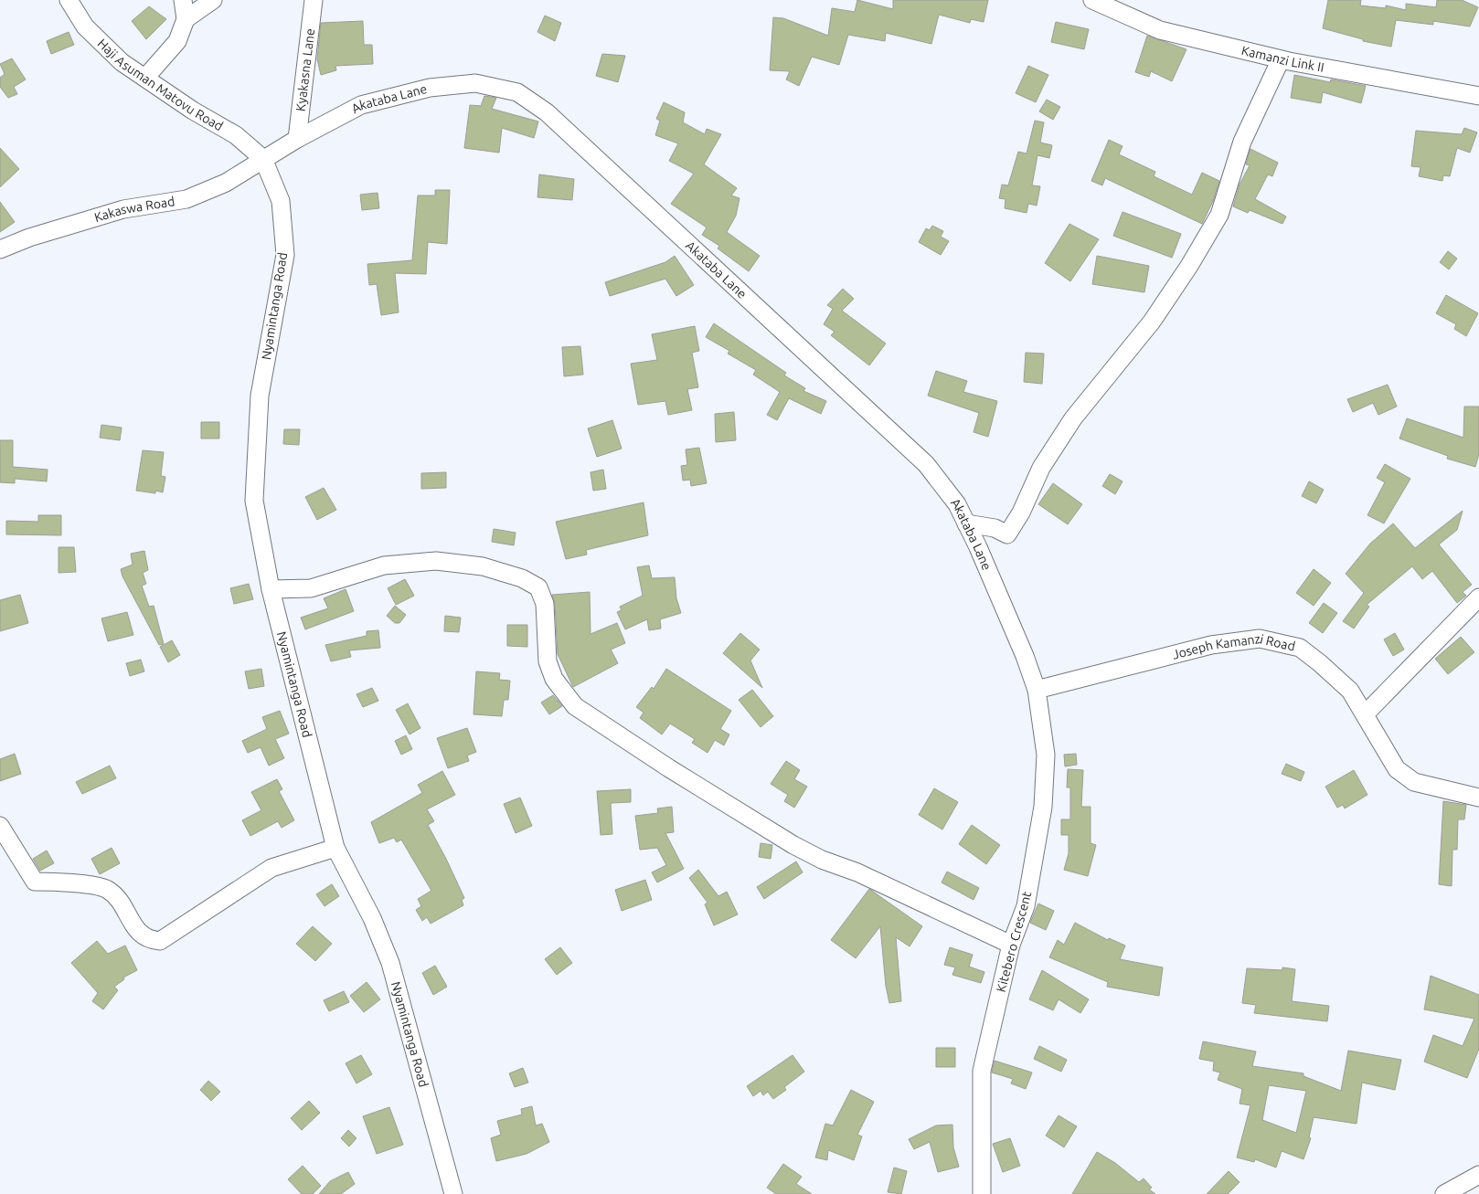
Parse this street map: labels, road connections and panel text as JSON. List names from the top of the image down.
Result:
{
  "streets": {
    "street": [
      "Kamanzi Link II",
      "Kyakasna Lane",
      "Haji Asuman Matovu Road",
      "Akataba Lane",
      "Kakaswa Road",
      "Nyamintanga Road",
      "Joseph Kamanzi Road",
      "Kitebero Crescent"
    ]
  },
  "crossings": [
    ["Kyakasna Lane", "Akataba Lane"],
    ["Haji Asuman Matovu Road", "Akataba Lane"],
    ["Haji Asuman Matovu Road", "Kakaswa Road"],
    ["Haji Asuman Matovu Road", "Nyamintanga Road"],
    ["Akataba Lane", "Kakaswa Road"],
    ["Akataba Lane", "Nyamintanga Road"],
    ["Akataba Lane", "Joseph Kamanzi Road"],
    ["Akataba Lane", "Kitebero Crescent"],
    ["Kakaswa Road", "Nyamintanga Road"],
    ["Joseph Kamanzi Road", "Kitebero Crescent"]
  ]
}
